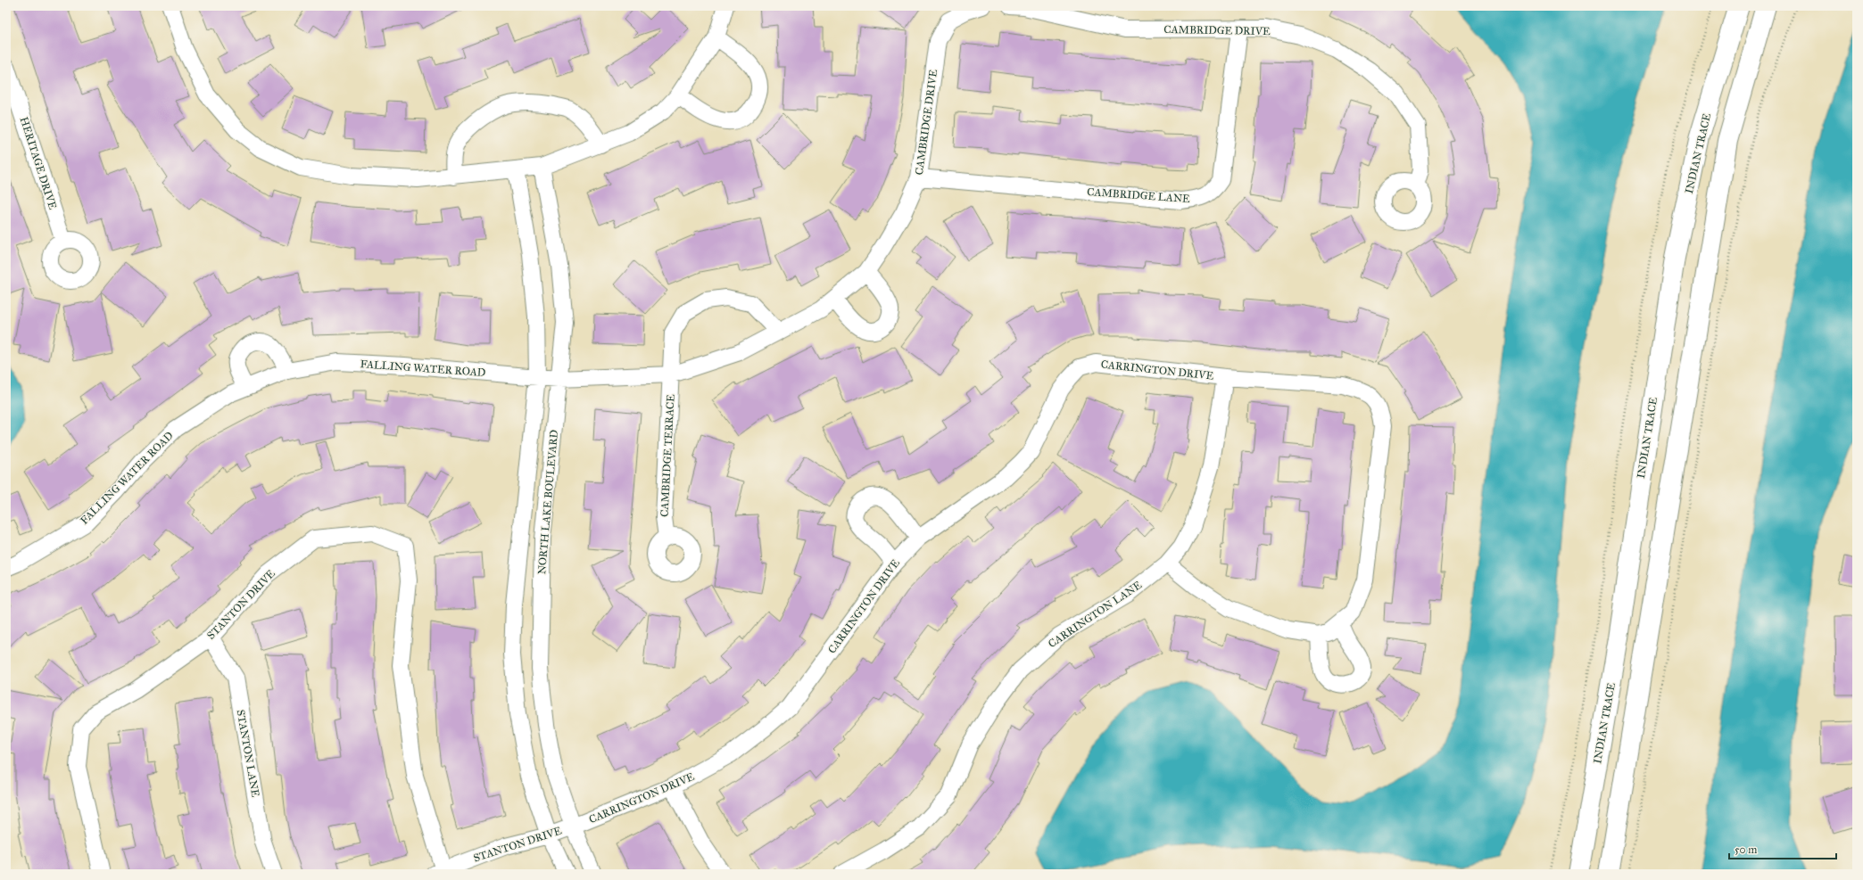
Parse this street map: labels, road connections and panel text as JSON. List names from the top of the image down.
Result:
{
  "streets": {
    "main road": ["INDIAN TRACE"],
    "street": [
      "CAMBRIDGE DRIVE",
      "HERITAGE DRIVE",
      "CAMBRIDGE LANE",
      "FALLING WATER ROAD",
      "CARRINGTON DRIVE",
      "CAMBRIDGE TERRACE",
      "NORTH LAKE BOULEVARD",
      "STANTON DRIVE",
      "CARRINGTON LANE",
      "STANTON LANE"
    ]
  },
  "crossings": [
    ["CAMBRIDGE DRIVE", "CAMBRIDGE LANE"],
    ["CAMBRIDGE DRIVE", "FALLING WATER ROAD"],
    ["CAMBRIDGE DRIVE", "CAMBRIDGE TERRACE"],
    ["CAMBRIDGE DRIVE", "NORTH LAKE BOULEVARD"],
    ["FALLING WATER ROAD", "NORTH LAKE BOULEVARD"],
    ["CARRINGTON DRIVE", "NORTH LAKE BOULEVARD"],
    ["CARRINGTON DRIVE", "STANTON DRIVE"],
    ["CARRINGTON DRIVE", "CARRINGTON LANE"],
    ["NORTH LAKE BOULEVARD", "STANTON DRIVE"],
    ["STANTON DRIVE", "STANTON LANE"]
  ],
  "scale_bar": "50 m"
}
